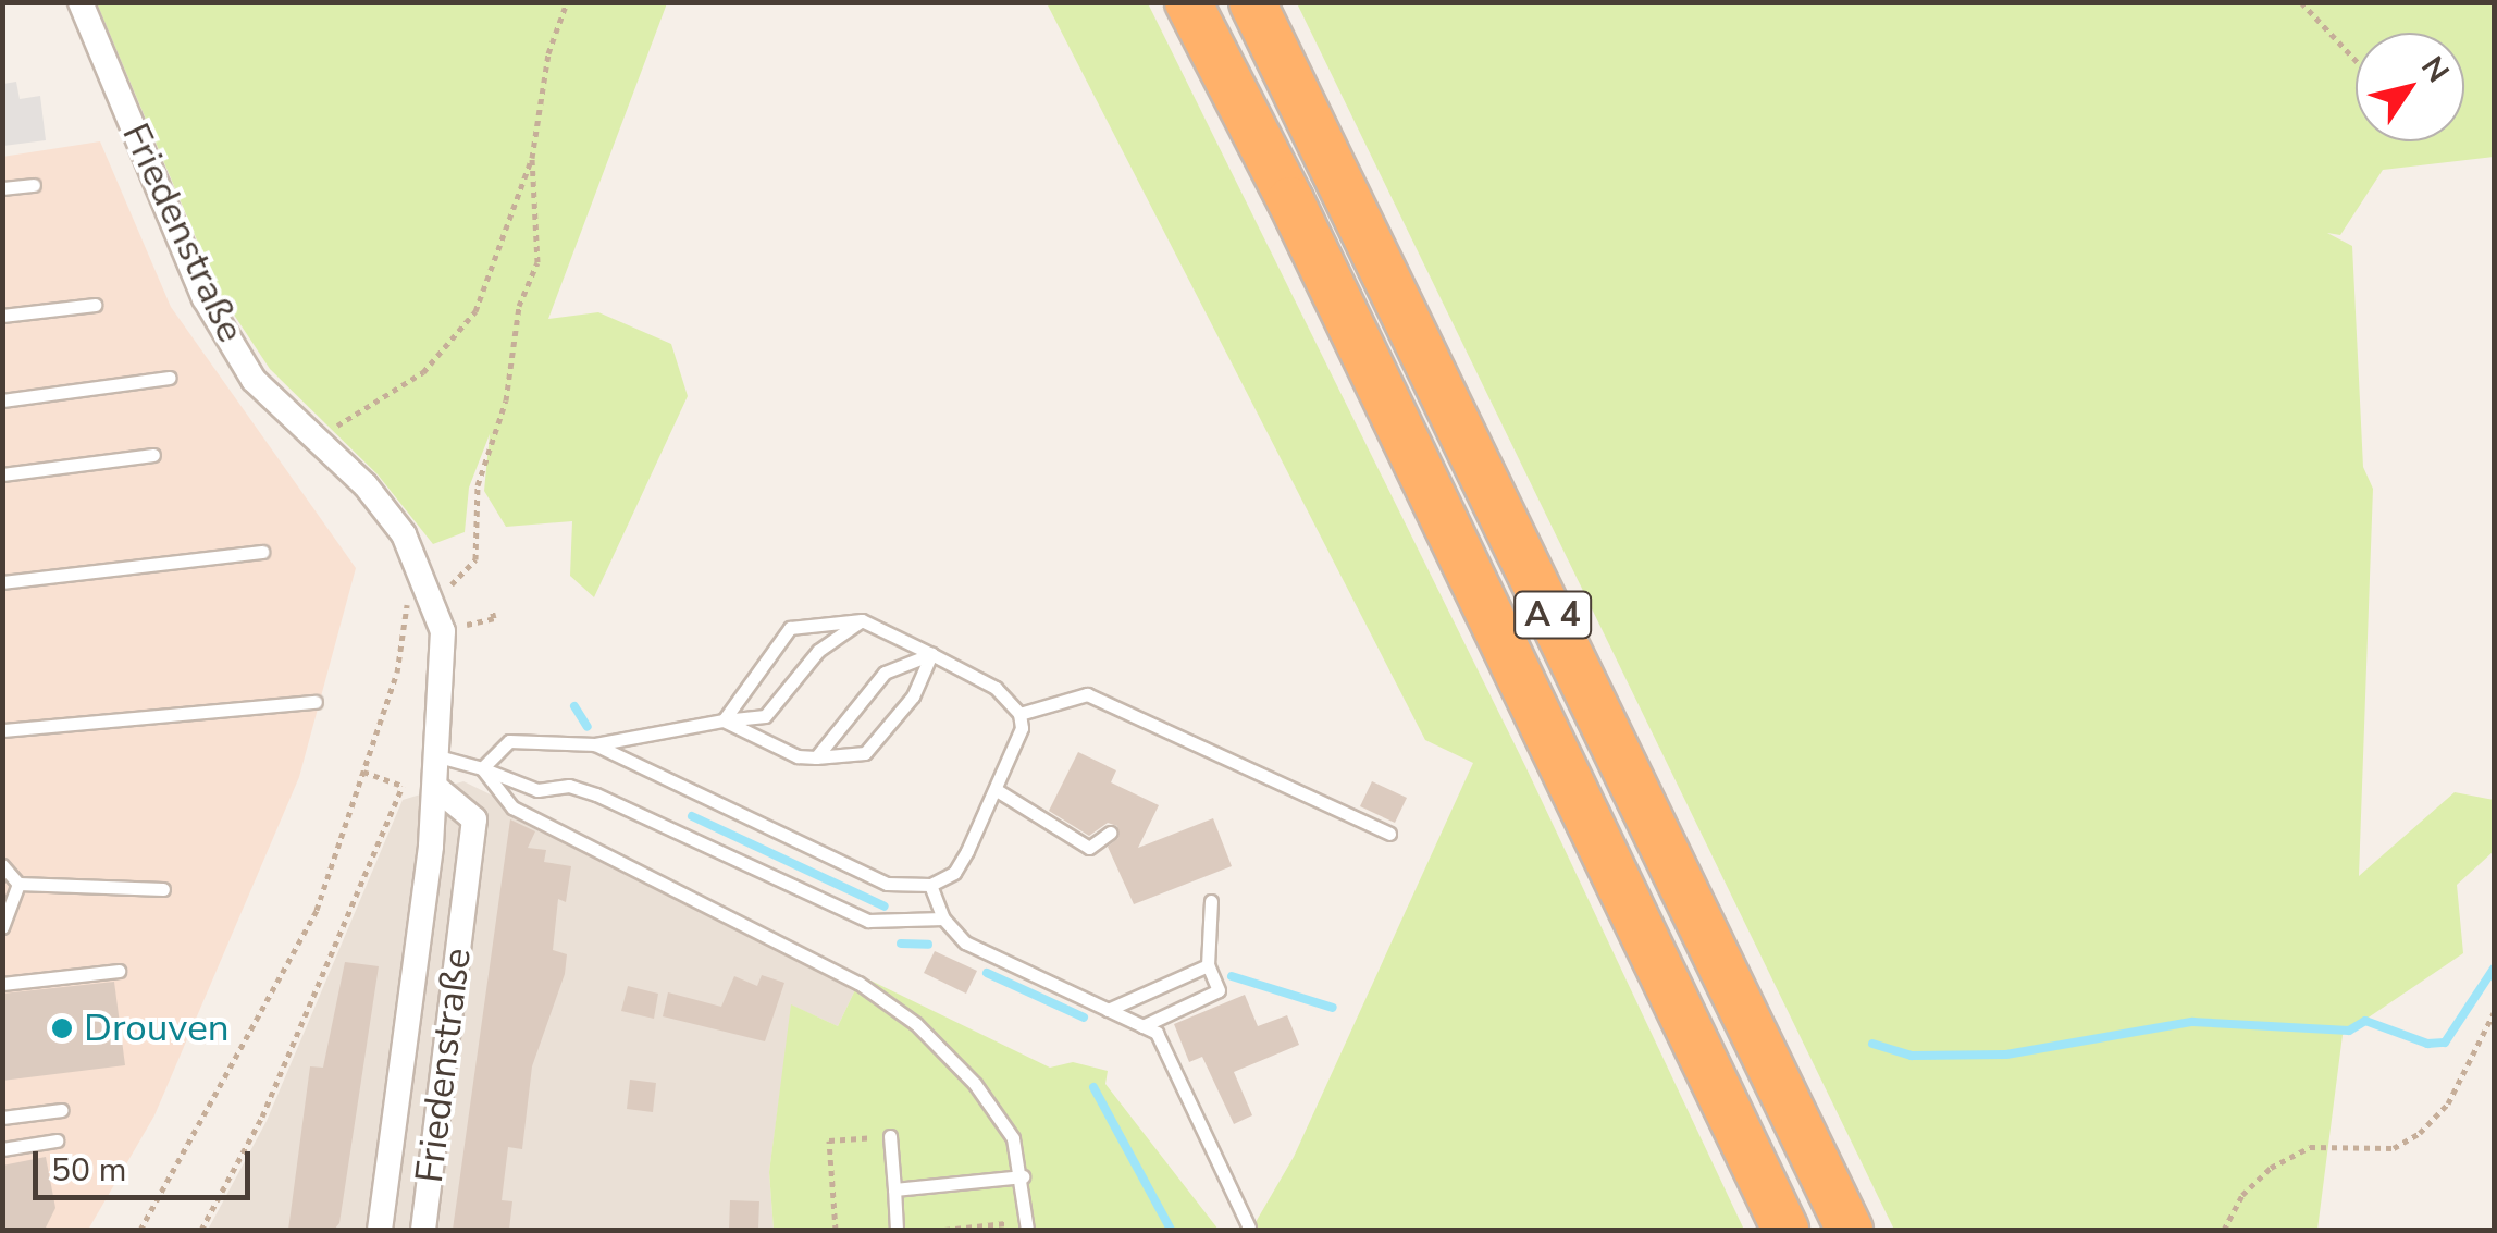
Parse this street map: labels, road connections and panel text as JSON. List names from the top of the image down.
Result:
{
  "streets": {
    "highway": ["A 4"],
    "street": ["Friedenstraße"]
  },
  "places": ["Drouven"],
  "scale_bar": "50 m",
  "north": "top right"
}
